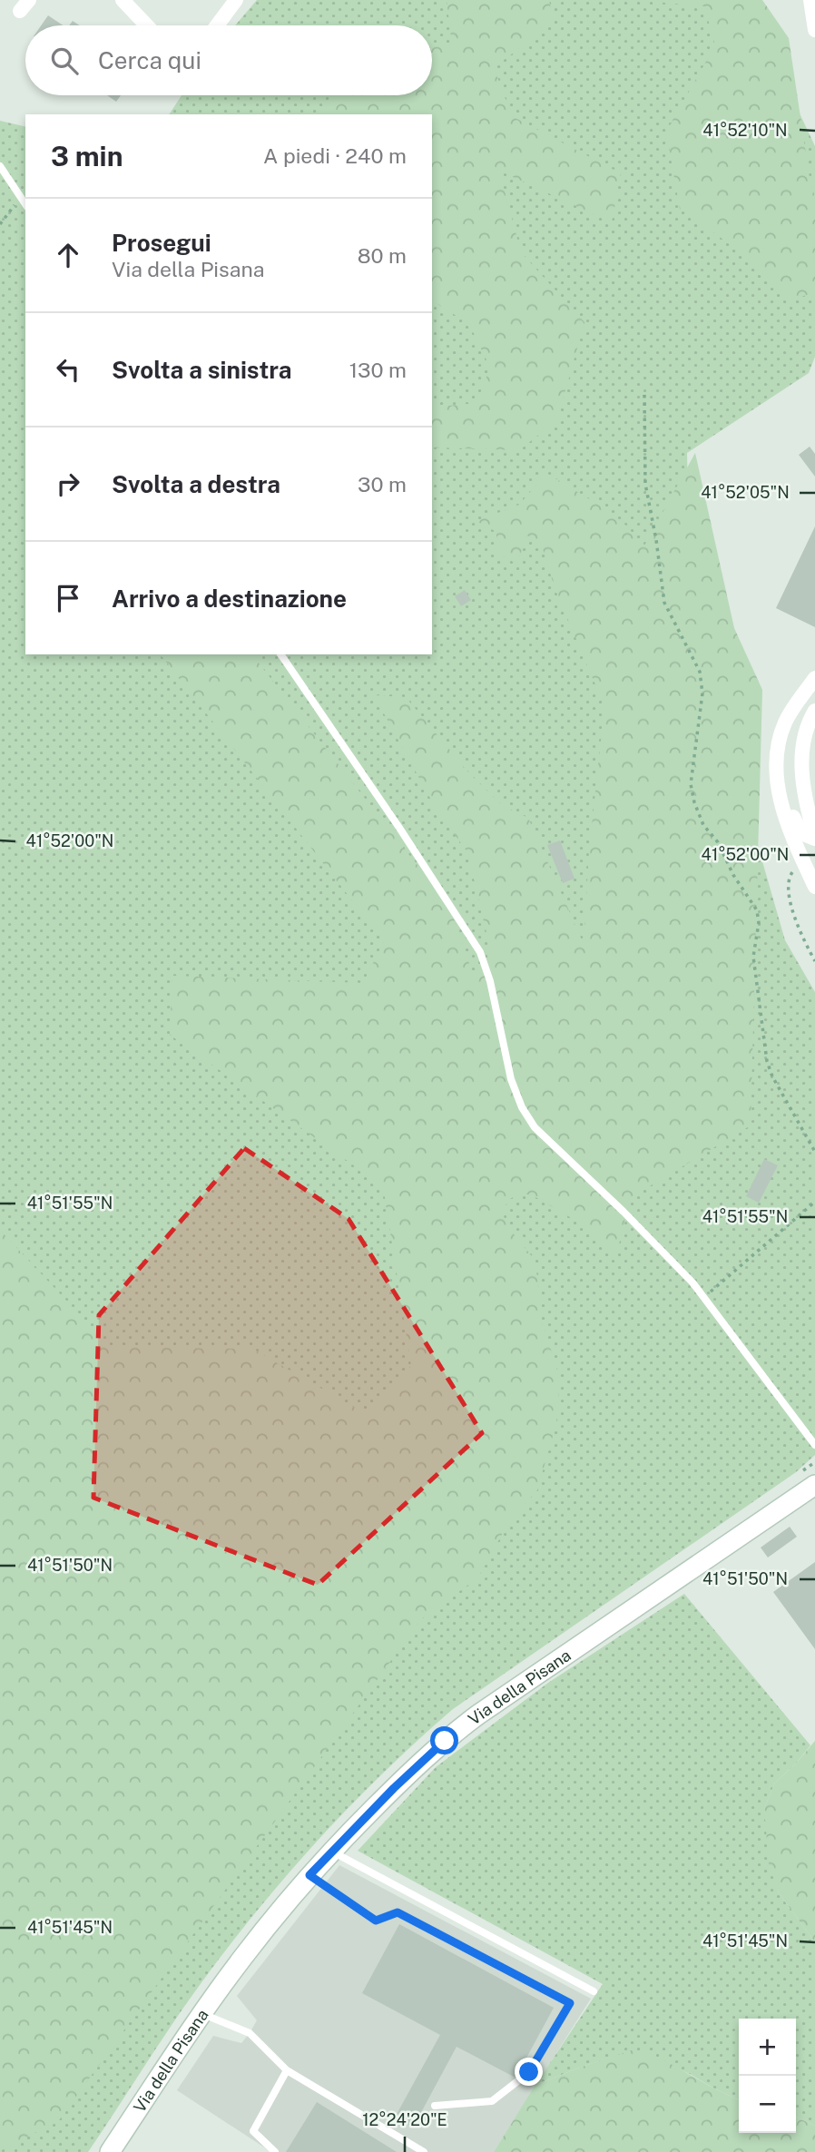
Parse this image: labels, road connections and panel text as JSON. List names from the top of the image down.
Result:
{
  "streets": {
    "main road": ["Via della Pisana"]
  },
  "page": {
    "search": "Cerca qui",
    "heading": ["3 min", "A piedi · 240 m"],
    "list": [
      ["Prosegui", "Via della Pisana", "80 m"],
      ["Svolta a sinistra", "130 m"],
      ["Svolta a destra", "30 m"],
      "Arrivo a destinazione"
    ],
    "map_buttons": ["+", "−"]
  },
  "coordinates": [
    "41°52'10\"N",
    "41°52'05\"N",
    "41°52'00\"N",
    "41°51'55\"N",
    "41°51'50\"N",
    "41°51'45\"N",
    "12°24'20\"E"
  ]
}
